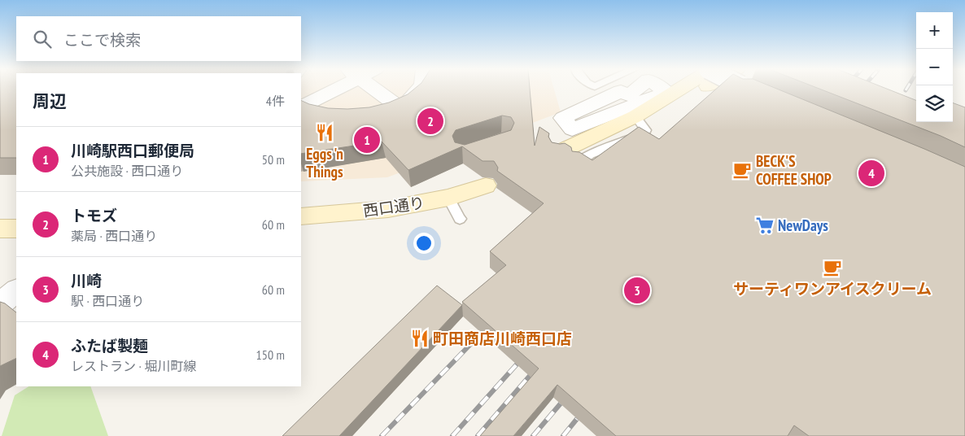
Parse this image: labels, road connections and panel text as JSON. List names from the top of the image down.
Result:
{
  "streets": {
    "street": ["西口通り"]
  },
  "places": {
    "restaurant": ["Eggs 'n Things", "町田商店川崎西口店"],
    "cafe": ["BECK'S COFFEE SHOP", "サーティワンアイスクリーム"],
    "supermarket": ["NewDays"]
  },
  "page": {
    "map_buttons": ["+", "−"],
    "search": "ここで検索",
    "heading": ["周辺", "4件"],
    "pins": [
      "2",
      "1",
      "4",
      "3"
    ],
    "list": [
      {
        "mark": "1",
        "name": "川崎駅西口郵便局",
        "note": "公共施設 · 西口通り",
        "value": "50 m"
      },
      {
        "mark": "2",
        "name": "トモズ",
        "note": "薬局 · 西口通り",
        "value": "60 m"
      },
      {
        "mark": "3",
        "name": "川崎",
        "note": "駅 · 西口通り",
        "value": "60 m"
      },
      {
        "mark": "4",
        "name": "ふたば製麺",
        "note": "レストラン · 堀川町線",
        "value": "150 m"
      }
    ]
  }
}
